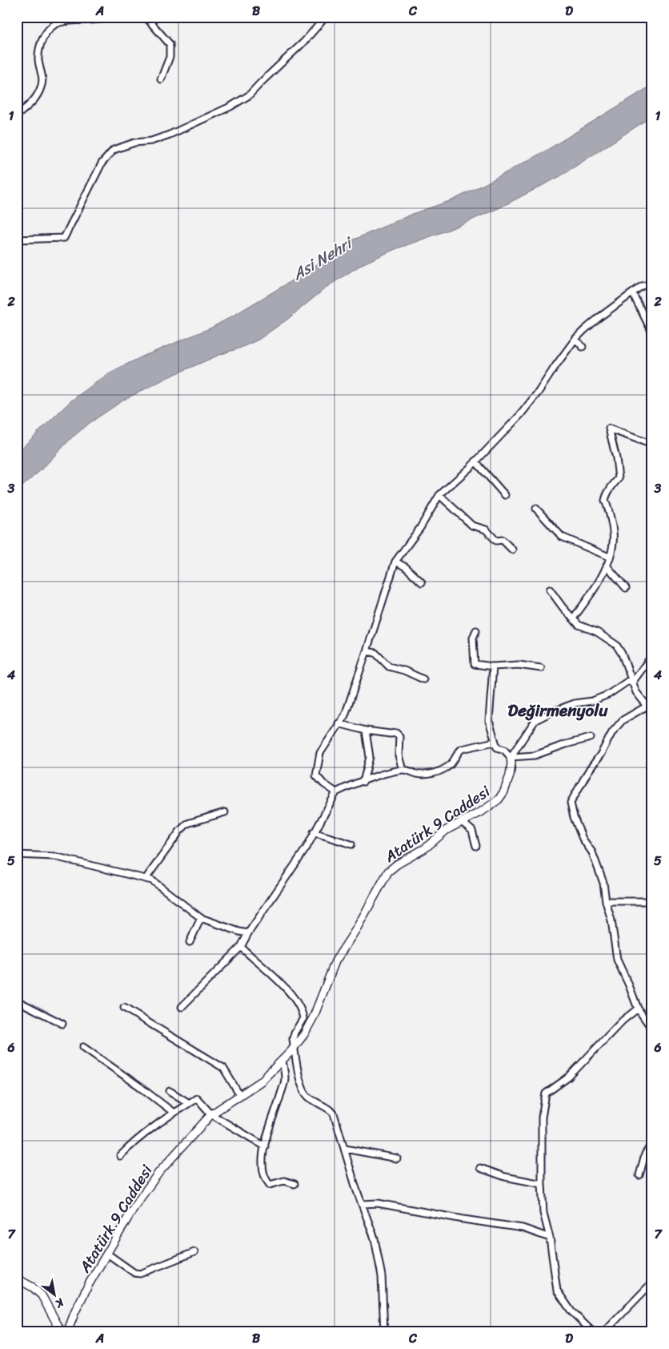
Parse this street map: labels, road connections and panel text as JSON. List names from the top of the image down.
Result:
{
  "streets": {
    "street": ["Atatürk 9 Caddesi"]
  },
  "districts": ["Değirmenyolu"],
  "water": ["Asi Nehri"],
  "north": "bottom right",
  "grid": {
    "columns": [
      "A",
      "B",
      "C",
      "D"
    ],
    "rows": [
      "1",
      "2",
      "3",
      "4",
      "5",
      "6",
      "7"
    ]
  }
}
